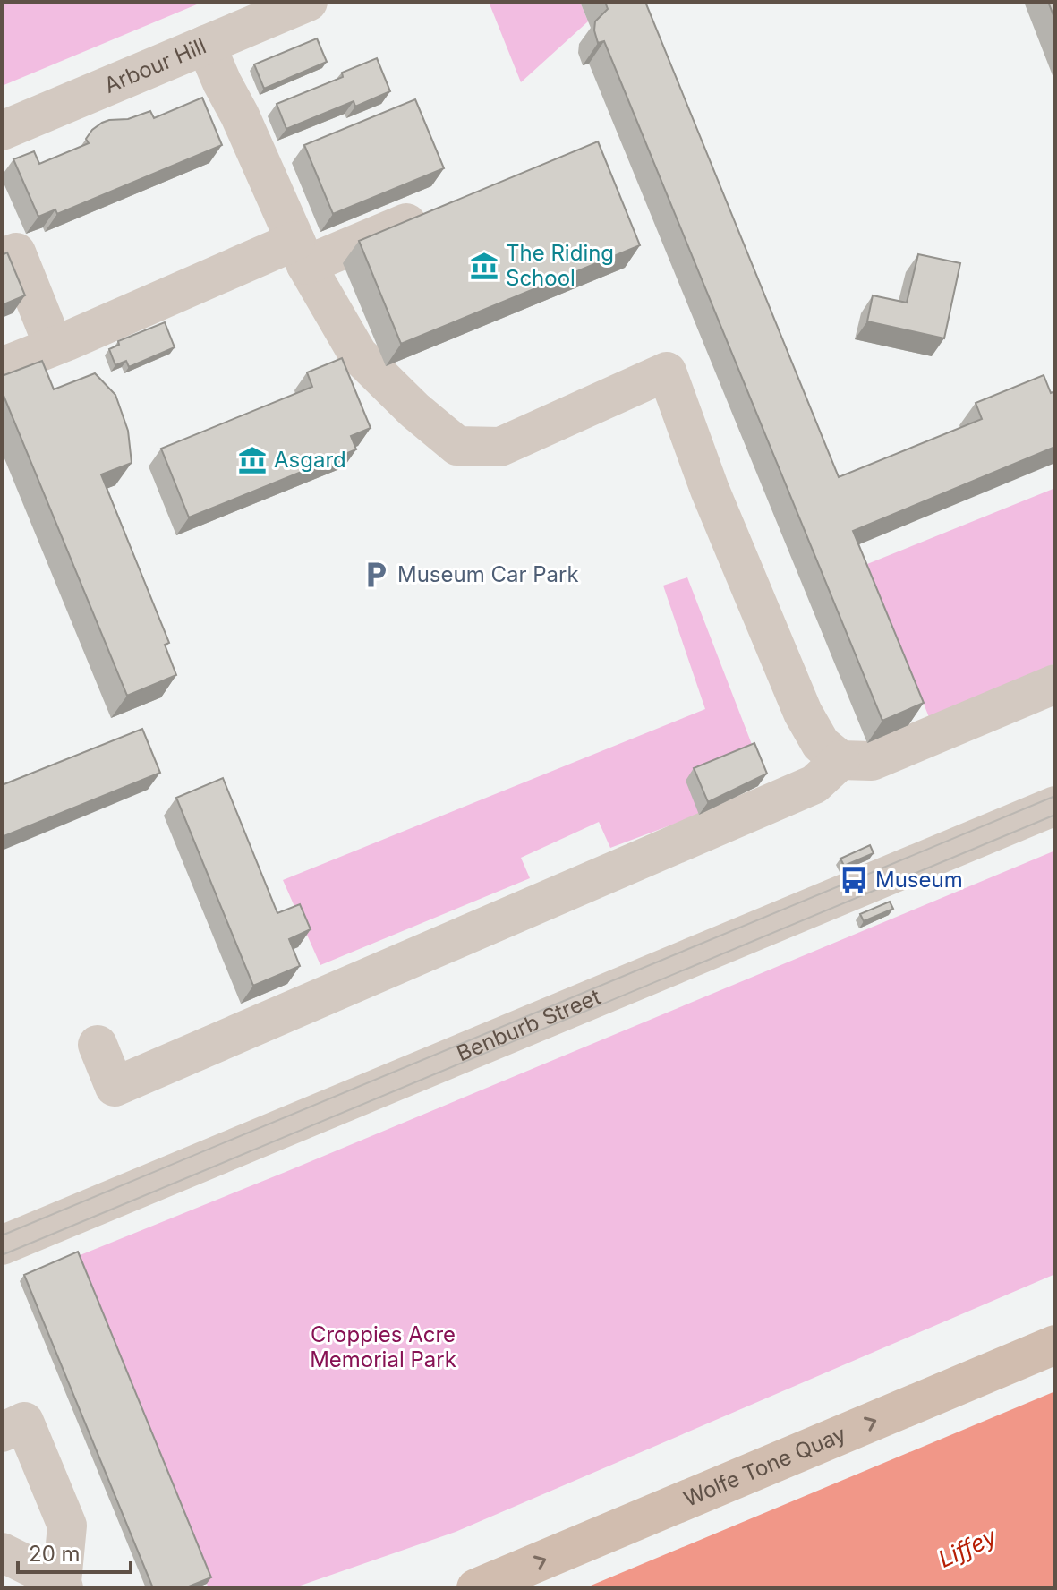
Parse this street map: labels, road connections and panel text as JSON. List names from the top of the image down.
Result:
{
  "streets": {
    "main road": ["Wolfe Tone Quay"],
    "street": ["Arbour Hill", "Benburb Street"]
  },
  "one_way": ["Wolfe Tone Quay"],
  "water": ["Liffey"],
  "parks": ["Croppies Acre Memorial Park"],
  "places": {
    "museum": ["The Riding School", "Asgard"],
    "parking": ["Museum Car Park"],
    "bus stop": ["Museum"]
  },
  "scale_bar": "20 m"
}
